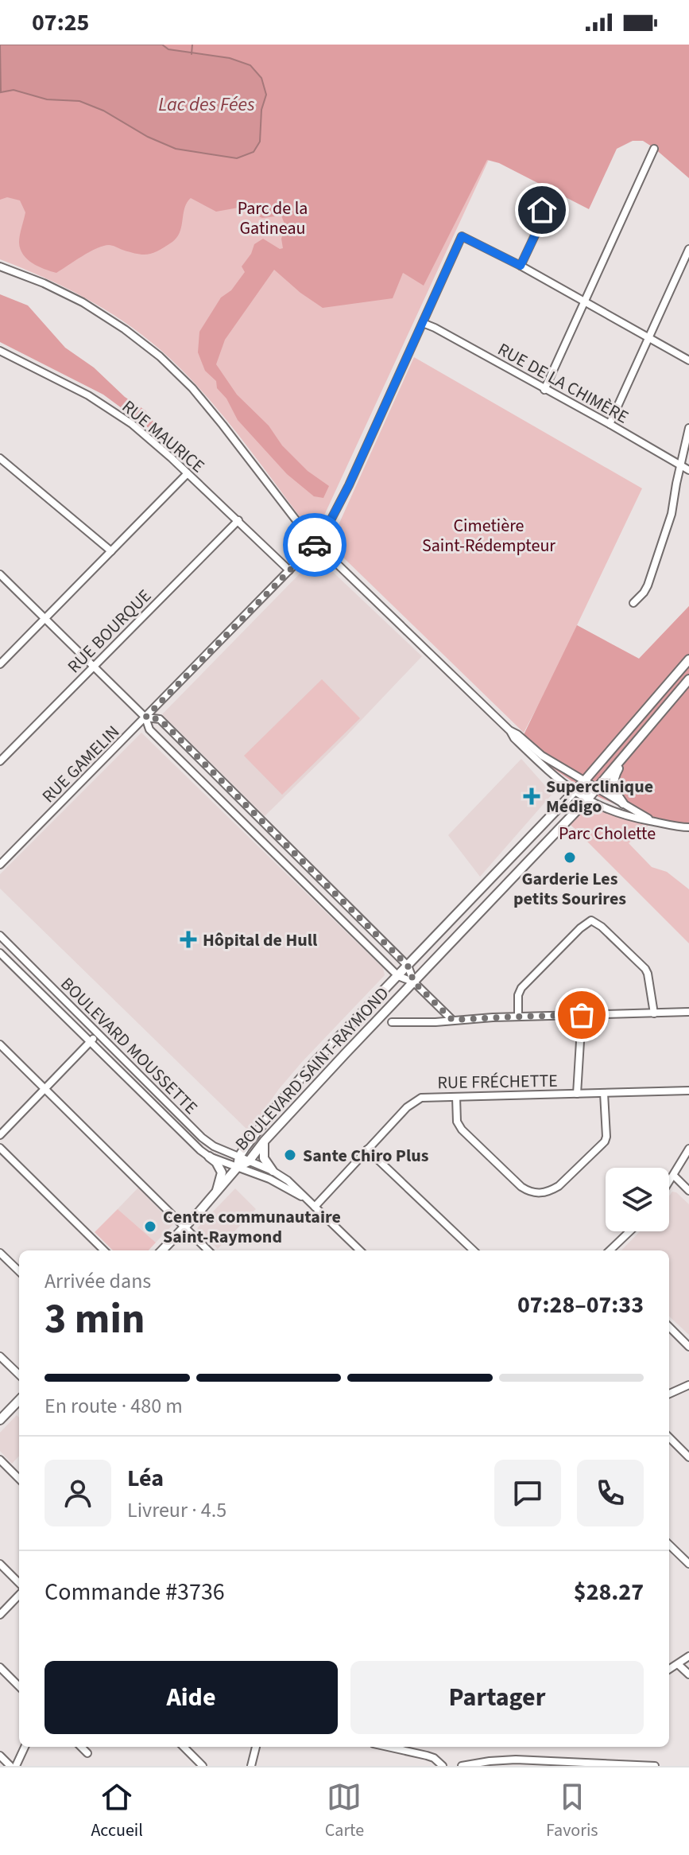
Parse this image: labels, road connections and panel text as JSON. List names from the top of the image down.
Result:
{
  "streets": {
    "main road": ["BOULEVARD SAINT-RAYMOND"],
    "street": [
      "RUE DE LA CHIMÈRE",
      "RUE MAURICE",
      "RUE BOURQUE",
      "RUE GAMELIN",
      "BOULEVARD MOUSSETTE",
      "RUE FRÉCHETTE"
    ]
  },
  "crossings": [
    ["RUE DE LA CHIMÈRE", "RUE GAMELIN"],
    ["RUE MAURICE", "RUE BOURQUE"],
    ["RUE MAURICE", "RUE GAMELIN"],
    ["BOULEVARD MOUSSETTE", "BOULEVARD SAINT-RAYMOND"]
  ],
  "water": ["Lac des Fées"],
  "parks": ["Parc de la Gatineau", "Cimetière Saint-Rédempteur", "Parc Cholette"],
  "places": {
    "health": ["Superclinique Médigo", "Hôpital de Hull"],
    "other": ["Garderie Les petits Sourires", "Sante Chiro Plus", "Centre communautaire Saint-Raymond"]
  },
  "page": {
    "status": "07:25",
    "heading": ["3 min", "Arrivée dans", "07:28–07:33"],
    "panel": [
      "Léa",
      "Livreur · 4.5",
      "Commande #3736",
      "$28.27"
    ],
    "bar": "En route · 480 m",
    "buttons": ["Aide", "Partager"],
    "tabs": ["Accueil", "Carte", "Favoris"]
  }
}
